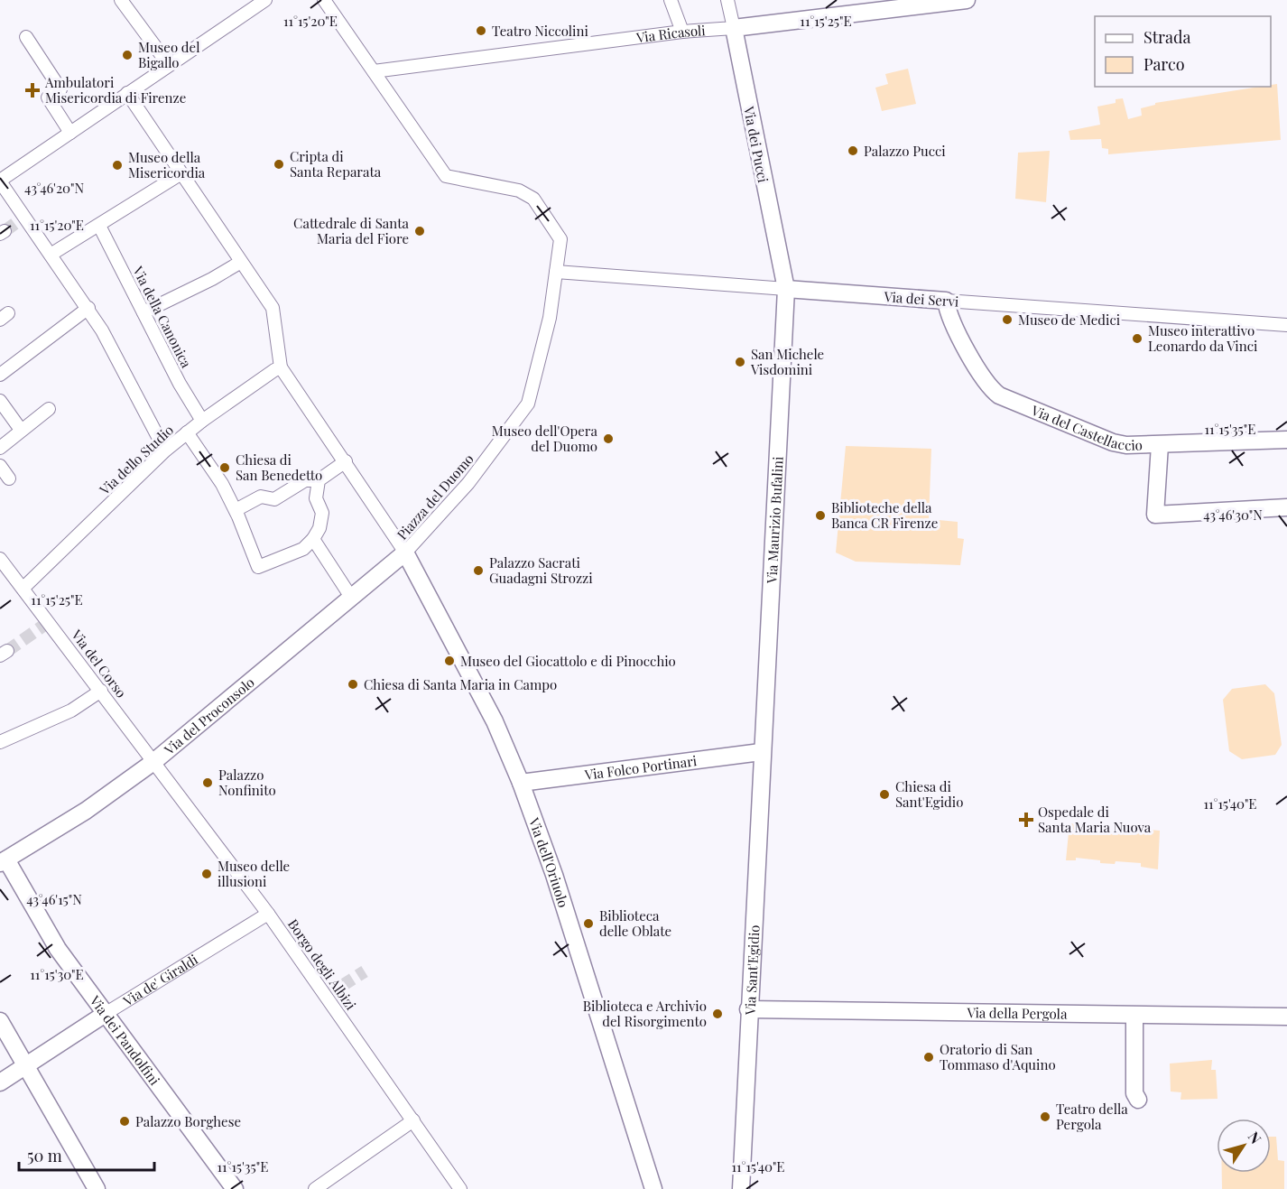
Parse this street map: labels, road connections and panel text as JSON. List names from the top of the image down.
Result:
{
  "streets": {
    "street": [
      "Via Ricasoli",
      "Via dei Pucci",
      "Via dei Servi",
      "Via della Canonica",
      "Via del Castellaccio",
      "Via dello Studio",
      "Piazza del Duomo",
      "Via Maurizio Bufalini",
      "Via del Corso",
      "Via del Proconsolo",
      "Via Folco Portinari",
      "Via dell'Oriuolo",
      "Borgo degli Albizi",
      "Via Sant'Egidio",
      "Via de' Giraldi",
      "Via della Pergola",
      "Via dei Pandolfini"
    ]
  },
  "crossings": [
    ["Via Ricasoli", "Via dei Pucci"],
    ["Via Ricasoli", "Piazza del Duomo"],
    ["Via dei Pucci", "Via dei Servi"],
    ["Via dei Pucci", "Via Maurizio Bufalini"],
    ["Via dei Servi", "Via del Castellaccio"],
    ["Via dei Servi", "Piazza del Duomo"],
    ["Via dei Servi", "Via Maurizio Bufalini"],
    ["Via della Canonica", "Via dello Studio"],
    ["Via dello Studio", "Piazza del Duomo"],
    ["Via dello Studio", "Via del Corso"],
    ["Piazza del Duomo", "Via del Proconsolo"],
    ["Piazza del Duomo", "Via dell'Oriuolo"],
    ["Via Maurizio Bufalini", "Via Folco Portinari"],
    ["Via Maurizio Bufalini", "Via Sant'Egidio"],
    ["Via del Corso", "Via del Proconsolo"],
    ["Via del Corso", "Borgo degli Albizi"],
    ["Via del Proconsolo", "Via dell'Oriuolo"],
    ["Via del Proconsolo", "Borgo degli Albizi"],
    ["Via del Proconsolo", "Via dei Pandolfini"],
    ["Via Folco Portinari", "Via dell'Oriuolo"],
    ["Via Folco Portinari", "Via Sant'Egidio"],
    ["Borgo degli Albizi", "Via de' Giraldi"],
    ["Via Sant'Egidio", "Via della Pergola"],
    ["Via de' Giraldi", "Via dei Pandolfini"]
  ],
  "places": {
    "other": [
      "Teatro Niccolini",
      "Museo del Bigallo",
      "Palazzo Pucci",
      "Cripta di Santa Reparata",
      "Museo della Misericordia",
      "Cattedrale di Santa Maria del Fiore",
      "Museo de Medici",
      "Museo interattivo Leonardo da Vinci",
      "San Michele Visdomini",
      "Museo dell'Opera del Duomo",
      "Chiesa di San Benedetto",
      "Biblioteche della Banca CR Firenze",
      "Palazzo Sacrati Guadagni Strozzi",
      "Museo del Giocattolo e di Pinocchio",
      "Chiesa di Santa Maria in Campo",
      "Palazzo Nonfinito",
      "Chiesa di Sant'Egidio",
      "Museo delle illusioni",
      "Biblioteca delle Oblate",
      "Biblioteca e Archivio del Risorgimento",
      "Oratorio di San Tommaso d'Aquino",
      "Teatro della Pergola",
      "Palazzo Borghese"
    ],
    "health": ["Ambulatori Misericordia di Firenze", "Ospedale di Santa Maria Nuova"]
  },
  "legend": ["Strada", "Parco"],
  "scale_bar": "50 m",
  "north": "top right",
  "coordinates": [
    "11°15'20\"E",
    "11°15'25\"E",
    "43°46'20\"N",
    "11°15'35\"E",
    "43°46'30\"N",
    "11°15'40\"E",
    "43°46'15\"N",
    "11°15'30\"E"
  ]
}
